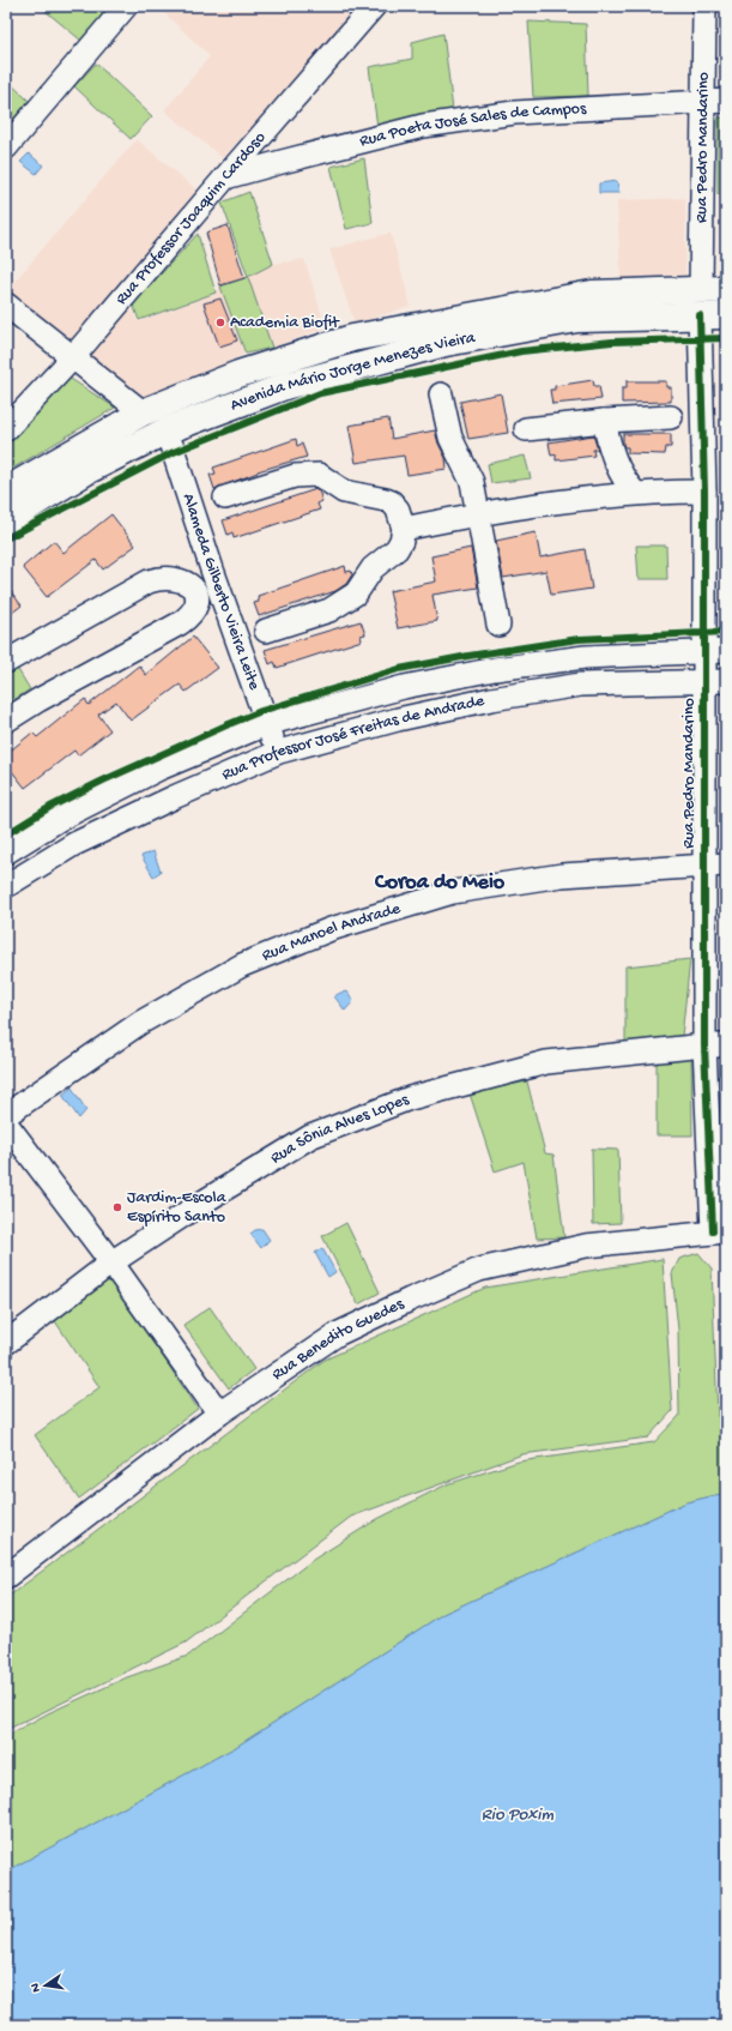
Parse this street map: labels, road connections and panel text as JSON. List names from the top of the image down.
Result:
{
  "streets": {
    "main road": ["Avenida Mário Jorge Menezes Vieira"],
    "street": [
      "Rua Poeta José Sales de Campos",
      "Rua Pedro Mandarino",
      "Rua Professor Joaquim Cardoso",
      "Alameda Gilberto Vieira Leite",
      "Rua Professor José Freitas de Andrade",
      "Rua Manoel Andrade",
      "Rua Sônia Alves Lopes",
      "Rua Benedito Guedes"
    ]
  },
  "crossings": [
    ["Rua Poeta José Sales de Campos", "Rua Pedro Mandarino"],
    ["Rua Poeta José Sales de Campos", "Rua Professor Joaquim Cardoso"],
    ["Rua Pedro Mandarino", "Avenida Mário Jorge Menezes Vieira"],
    ["Rua Pedro Mandarino", "Rua Professor José Freitas de Andrade"],
    ["Rua Pedro Mandarino", "Rua Manoel Andrade"],
    ["Rua Pedro Mandarino", "Rua Sônia Alves Lopes"],
    ["Rua Pedro Mandarino", "Rua Benedito Guedes"],
    ["Avenida Mário Jorge Menezes Vieira", "Alameda Gilberto Vieira Leite"],
    ["Alameda Gilberto Vieira Leite", "Rua Professor José Freitas de Andrade"]
  ],
  "districts": ["Coroa do Meio"],
  "water": ["Rio Poxim"],
  "places": ["Academia Biofit", "Jardim-Escola Espírito Santo"],
  "north": "left"
}
